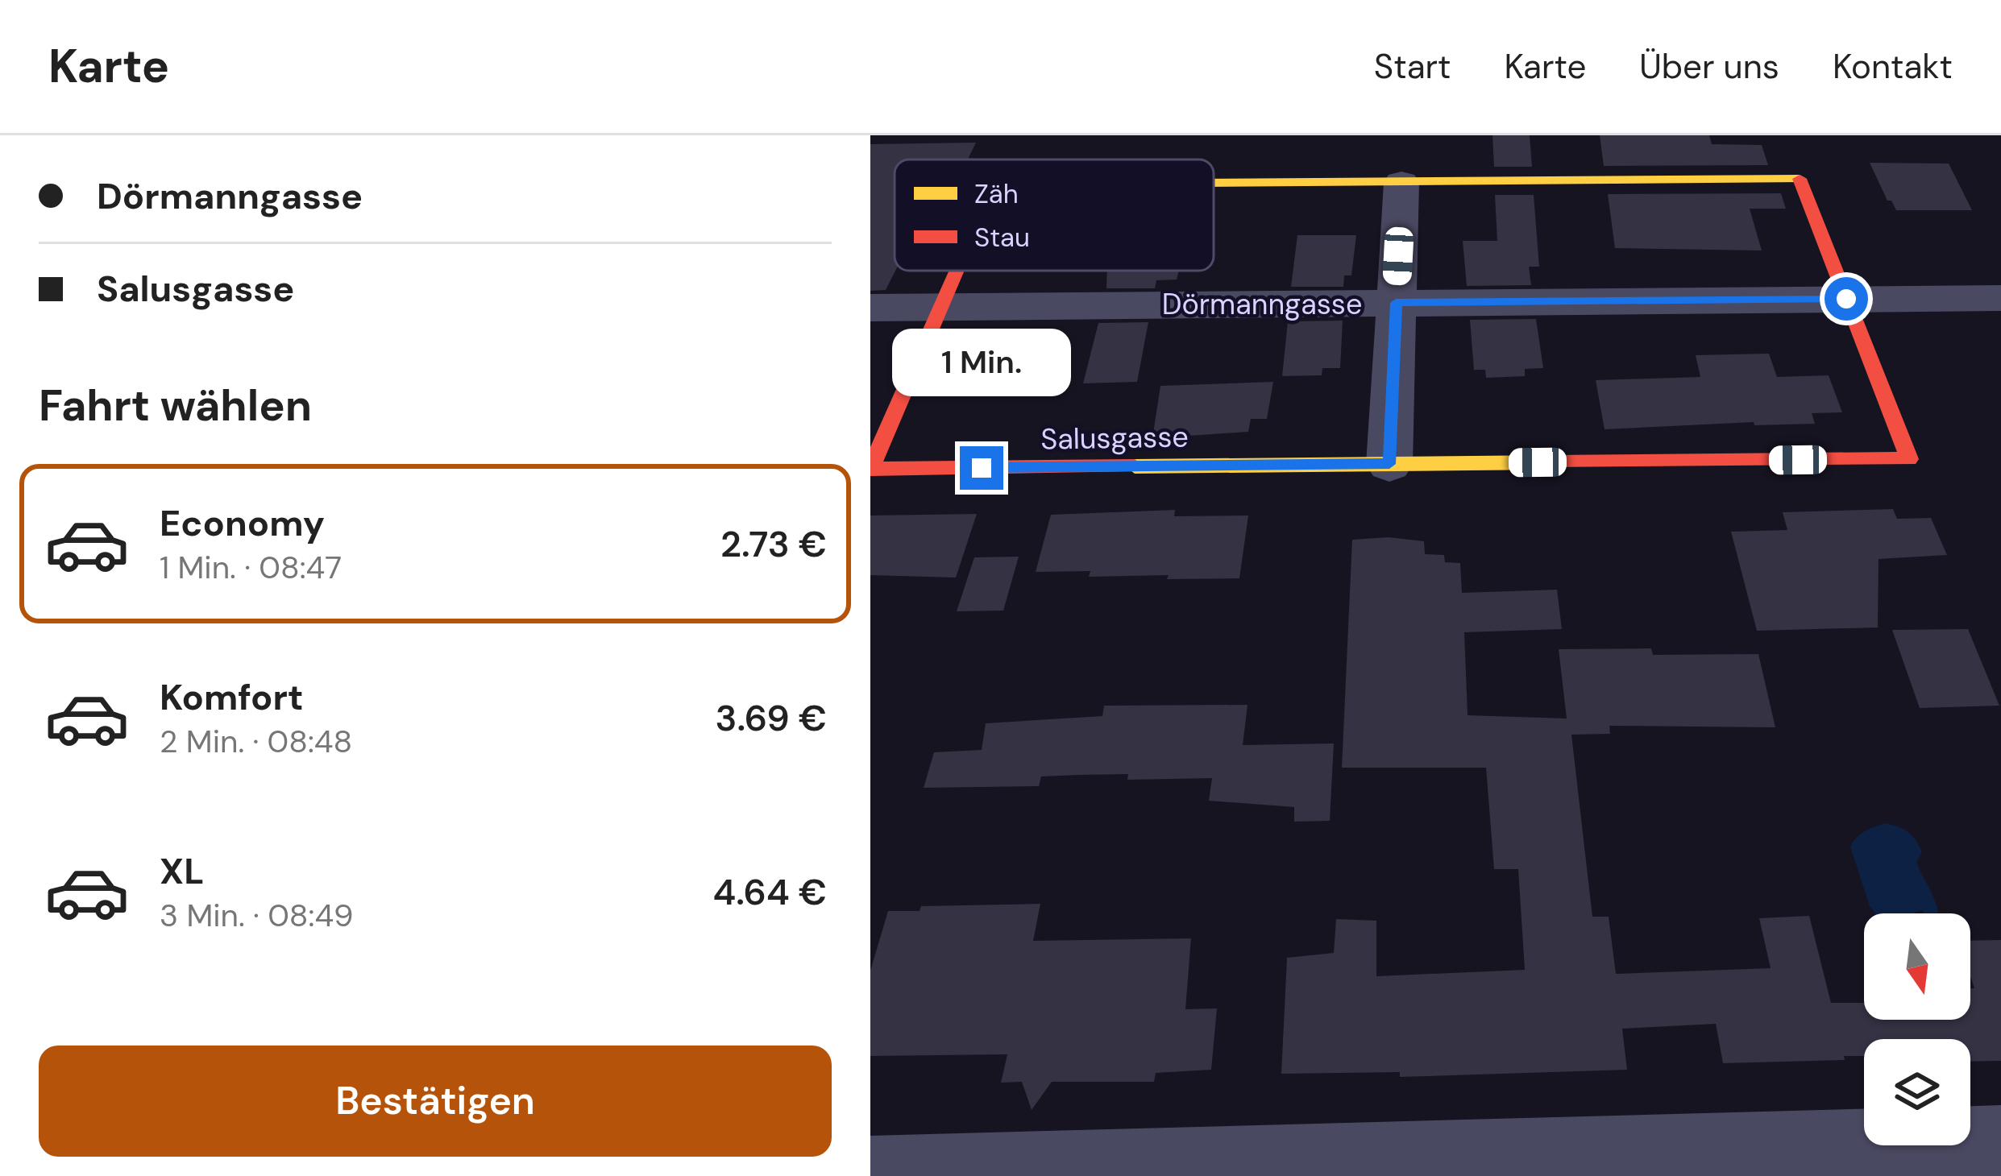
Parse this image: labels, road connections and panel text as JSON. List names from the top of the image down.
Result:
{
  "streets": {
    "street": ["Dörmanngasse", "Salusgasse"]
  },
  "crossings": [
    ["Dörmanngasse", "Salusgasse"]
  ],
  "legend": ["Zäh", "Stau"],
  "north": "bottom",
  "page": {
    "header": "Karte",
    "nav": [
      "Start",
      "Karte",
      "Über uns",
      "Kontakt"
    ],
    "banner": ["Dörmanngasse", "Salusgasse"],
    "bubble": "1 Min.",
    "heading": "Fahrt wählen",
    "list": [
      {
        "name": "Economy",
        "note": "1 Min. · 08:47",
        "value": "2.73 €"
      },
      {
        "name": "Komfort",
        "note": "2 Min. · 08:48",
        "value": "3.69 €"
      },
      {
        "name": "XL",
        "note": "3 Min. · 08:49",
        "value": "4.64 €"
      }
    ],
    "buttons": "Bestätigen"
  }
}
